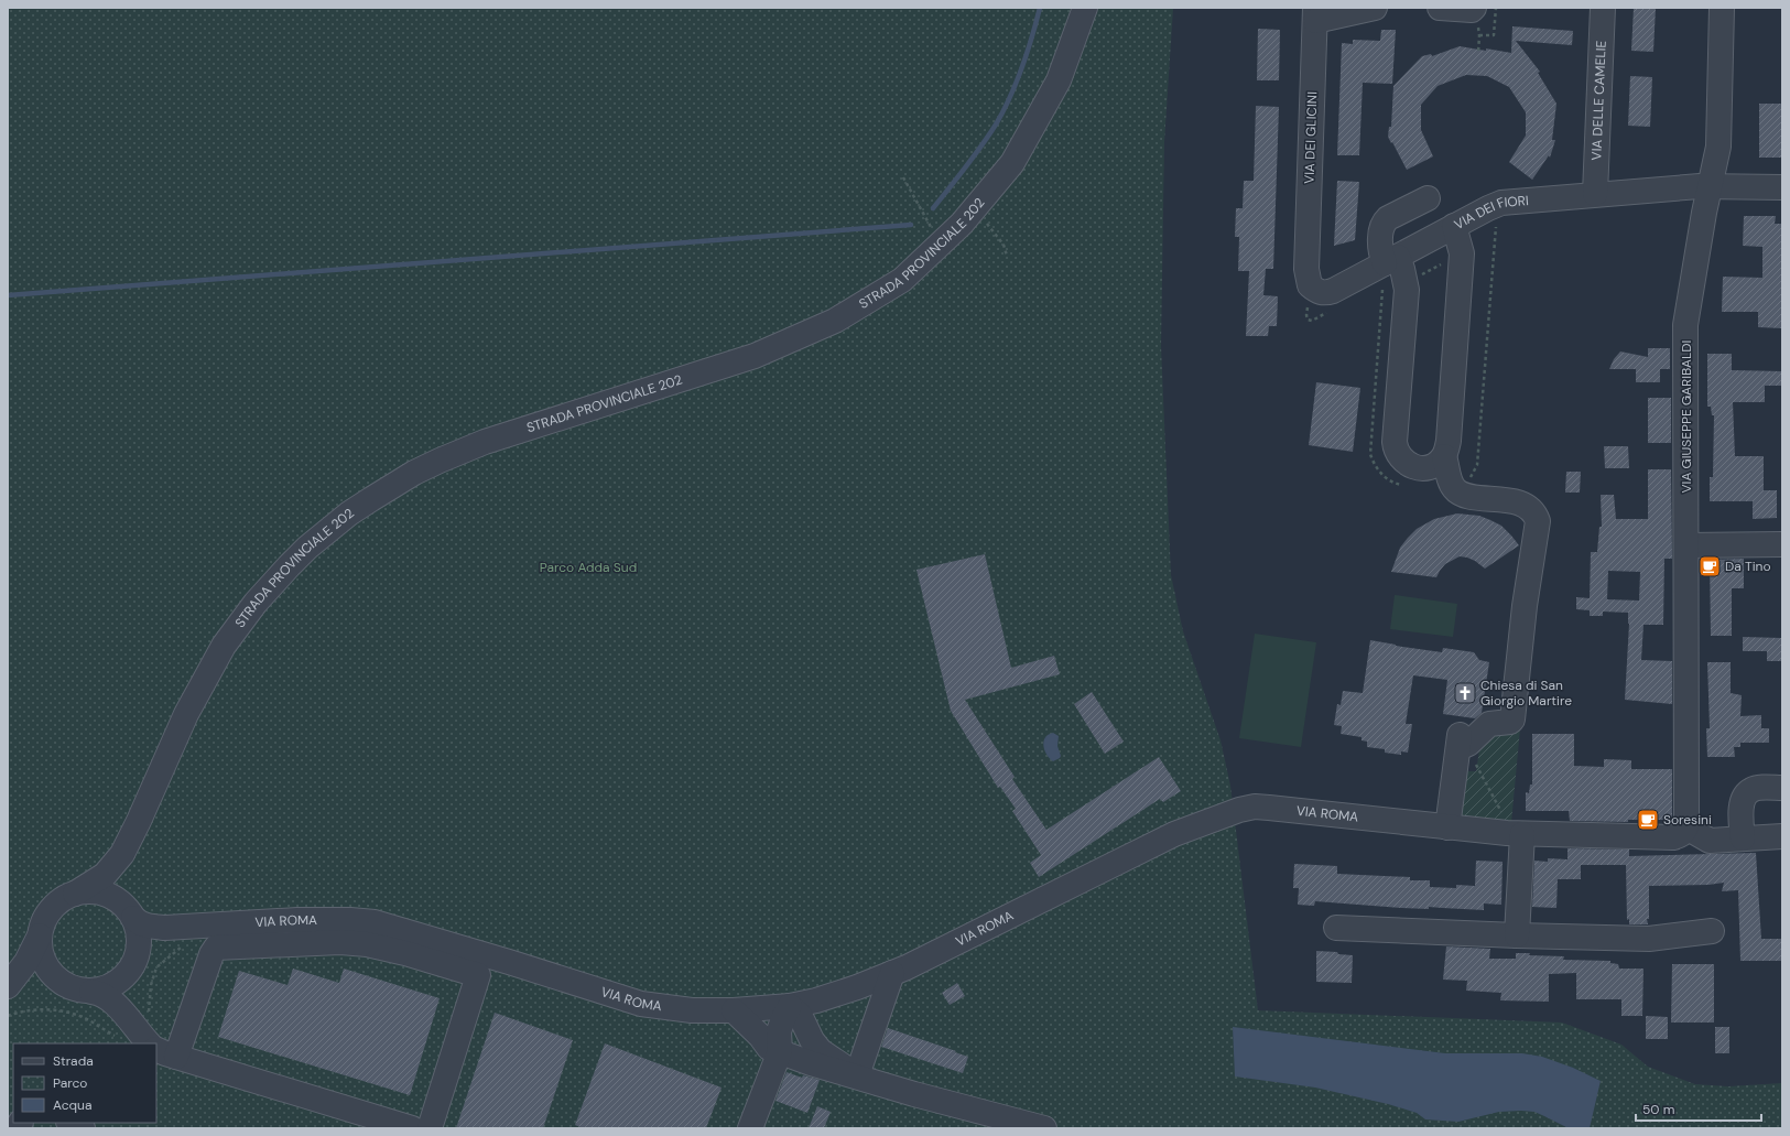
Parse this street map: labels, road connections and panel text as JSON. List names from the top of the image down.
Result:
{
  "streets": {
    "street": [
      "VIA DELLE CAMELIE",
      "VIA DEI GLICINI",
      "VIA DEI FIORI",
      "STRADA PROVINCIALE 202",
      "VIA GIUSEPPE GARIBALDI",
      "VIA ROMA"
    ]
  },
  "crossings": [
    ["VIA DELLE CAMELIE", "VIA DEI FIORI"],
    ["VIA DEI GLICINI", "VIA DEI FIORI"],
    ["VIA DEI FIORI", "VIA GIUSEPPE GARIBALDI"],
    ["STRADA PROVINCIALE 202", "VIA ROMA"],
    ["VIA GIUSEPPE GARIBALDI", "VIA ROMA"]
  ],
  "parks": ["Parco Adda Sud"],
  "places": {
    "cafe": ["Da Tino", "Soresini"],
    "church": ["Chiesa di San Giorgio Martire"]
  },
  "legend": ["Strada", "Parco", "Acqua"],
  "scale_bar": "50 m"
}
